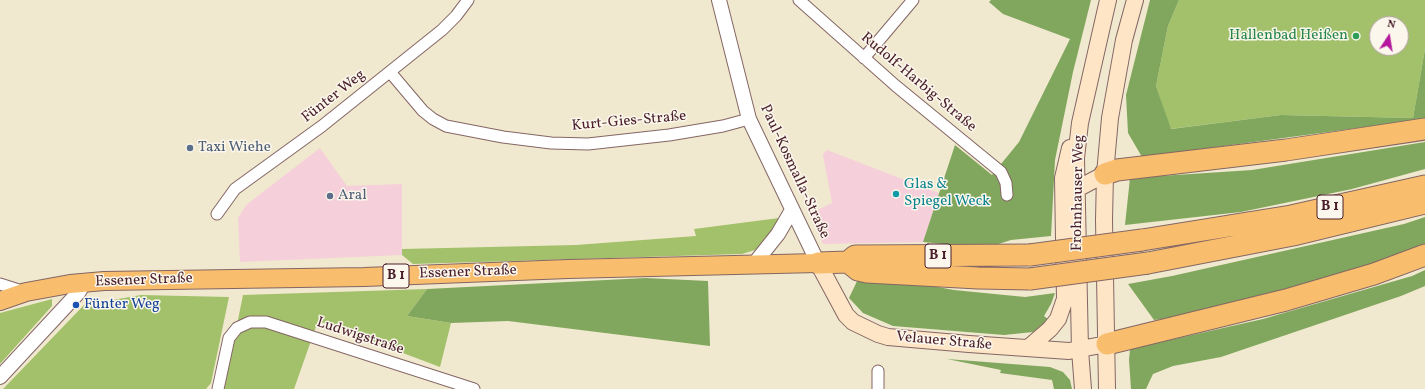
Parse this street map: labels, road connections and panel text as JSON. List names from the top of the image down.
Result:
{
  "streets": {
    "highway": ["B 1"],
    "main road": ["Frohnhauser Weg", "Essener Straße", "Velauer Straße"],
    "street": [
      "Rudolf-Harbig-Straße",
      "Fünter Weg",
      "Kurt-Gies-Straße",
      "Paul-Kosmalla-Straße",
      "Ludwigstraße"
    ]
  },
  "crossings": [
    ["Fünter Weg", "Kurt-Gies-Straße"],
    ["Kurt-Gies-Straße", "Paul-Kosmalla-Straße"],
    ["Paul-Kosmalla-Straße", "B 1"],
    ["Paul-Kosmalla-Straße", "Essener Straße"],
    ["Paul-Kosmalla-Straße", "Velauer Straße"],
    ["Frohnhauser Weg", "Velauer Straße"],
    ["B 1", "Essener Straße"],
    ["B 1", "Velauer Straße"],
    ["Essener Straße", "Velauer Straße"]
  ],
  "places": [
    "Hallenbad Heißen",
    "Taxi Wiehe",
    "Glas & Spiegel Weck",
    "Aral",
    "Fünter Weg"
  ],
  "north": "top"
}
